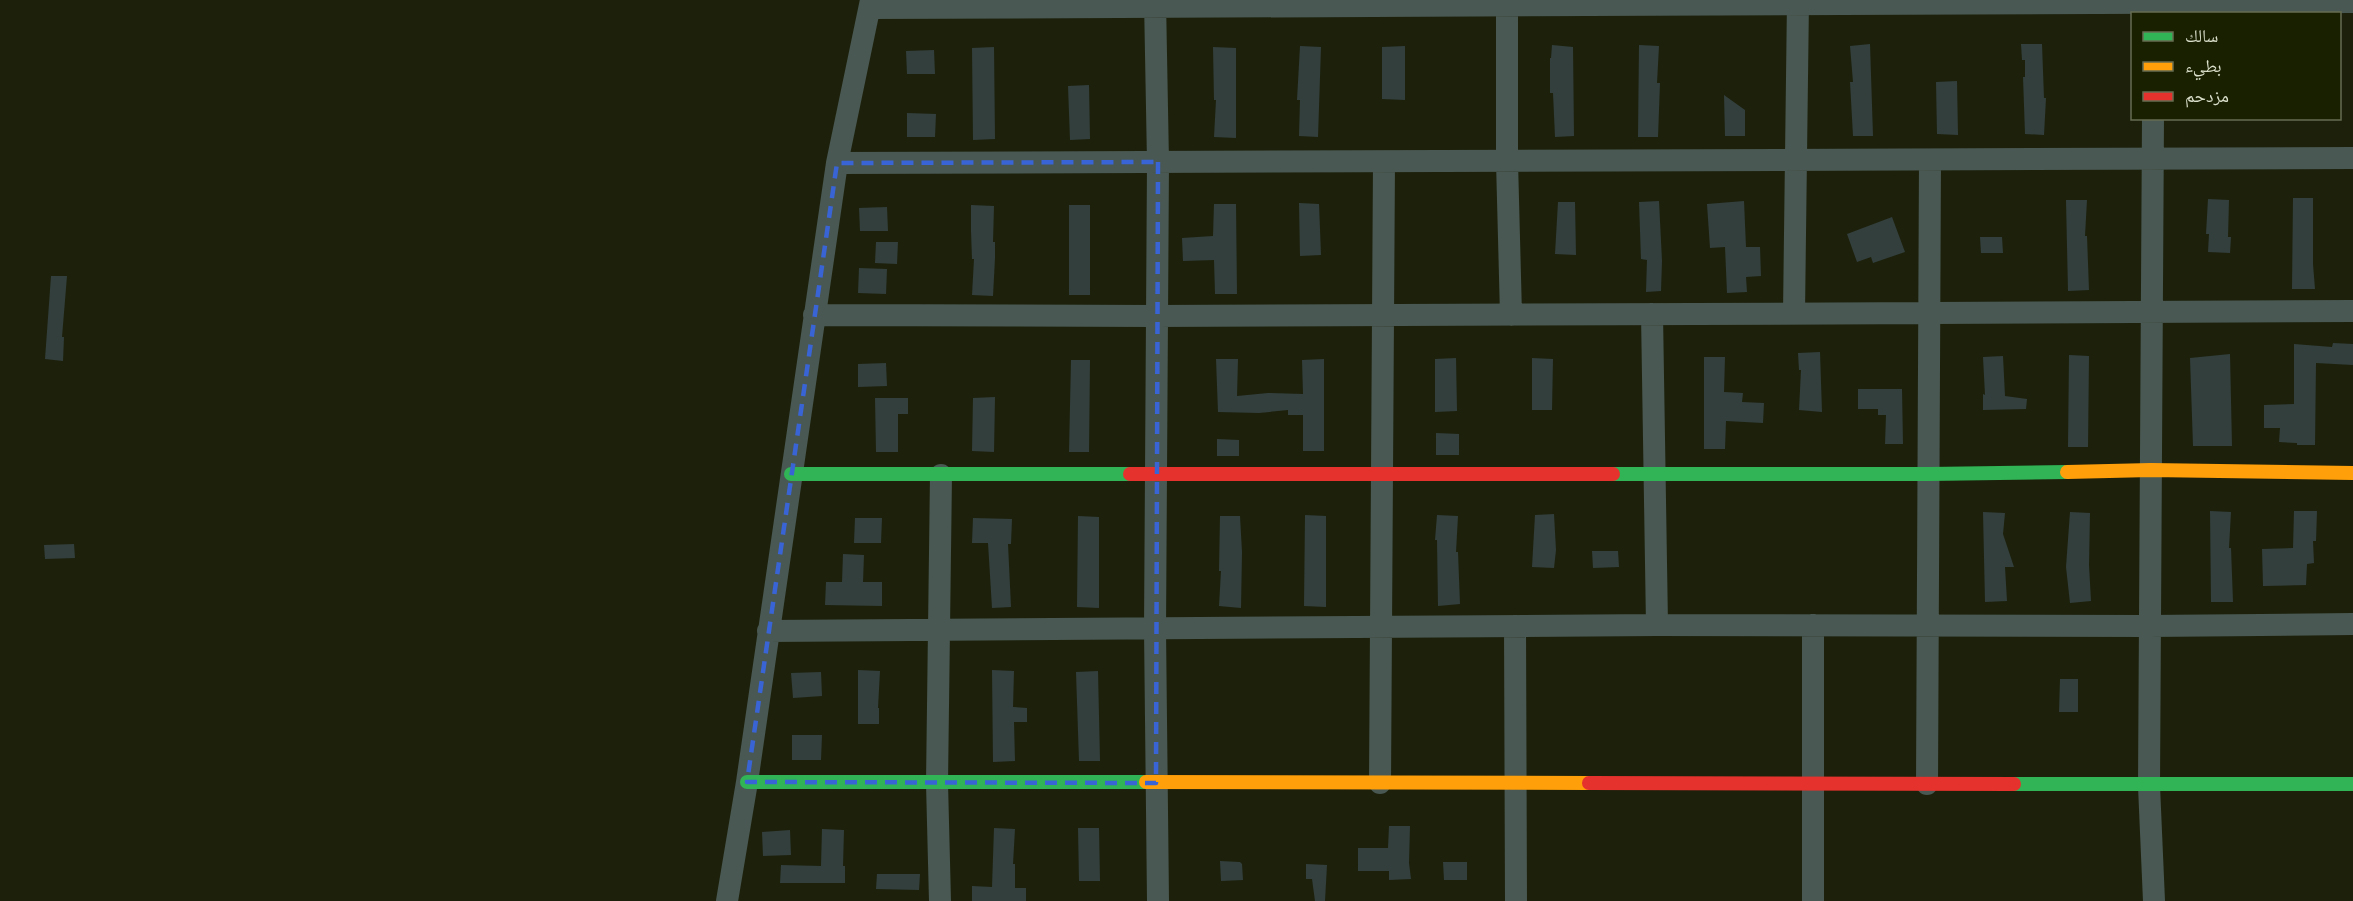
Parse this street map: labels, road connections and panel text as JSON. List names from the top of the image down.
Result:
{
  "legend": ["سالك", "بطيء", "مزدحم"]
}
